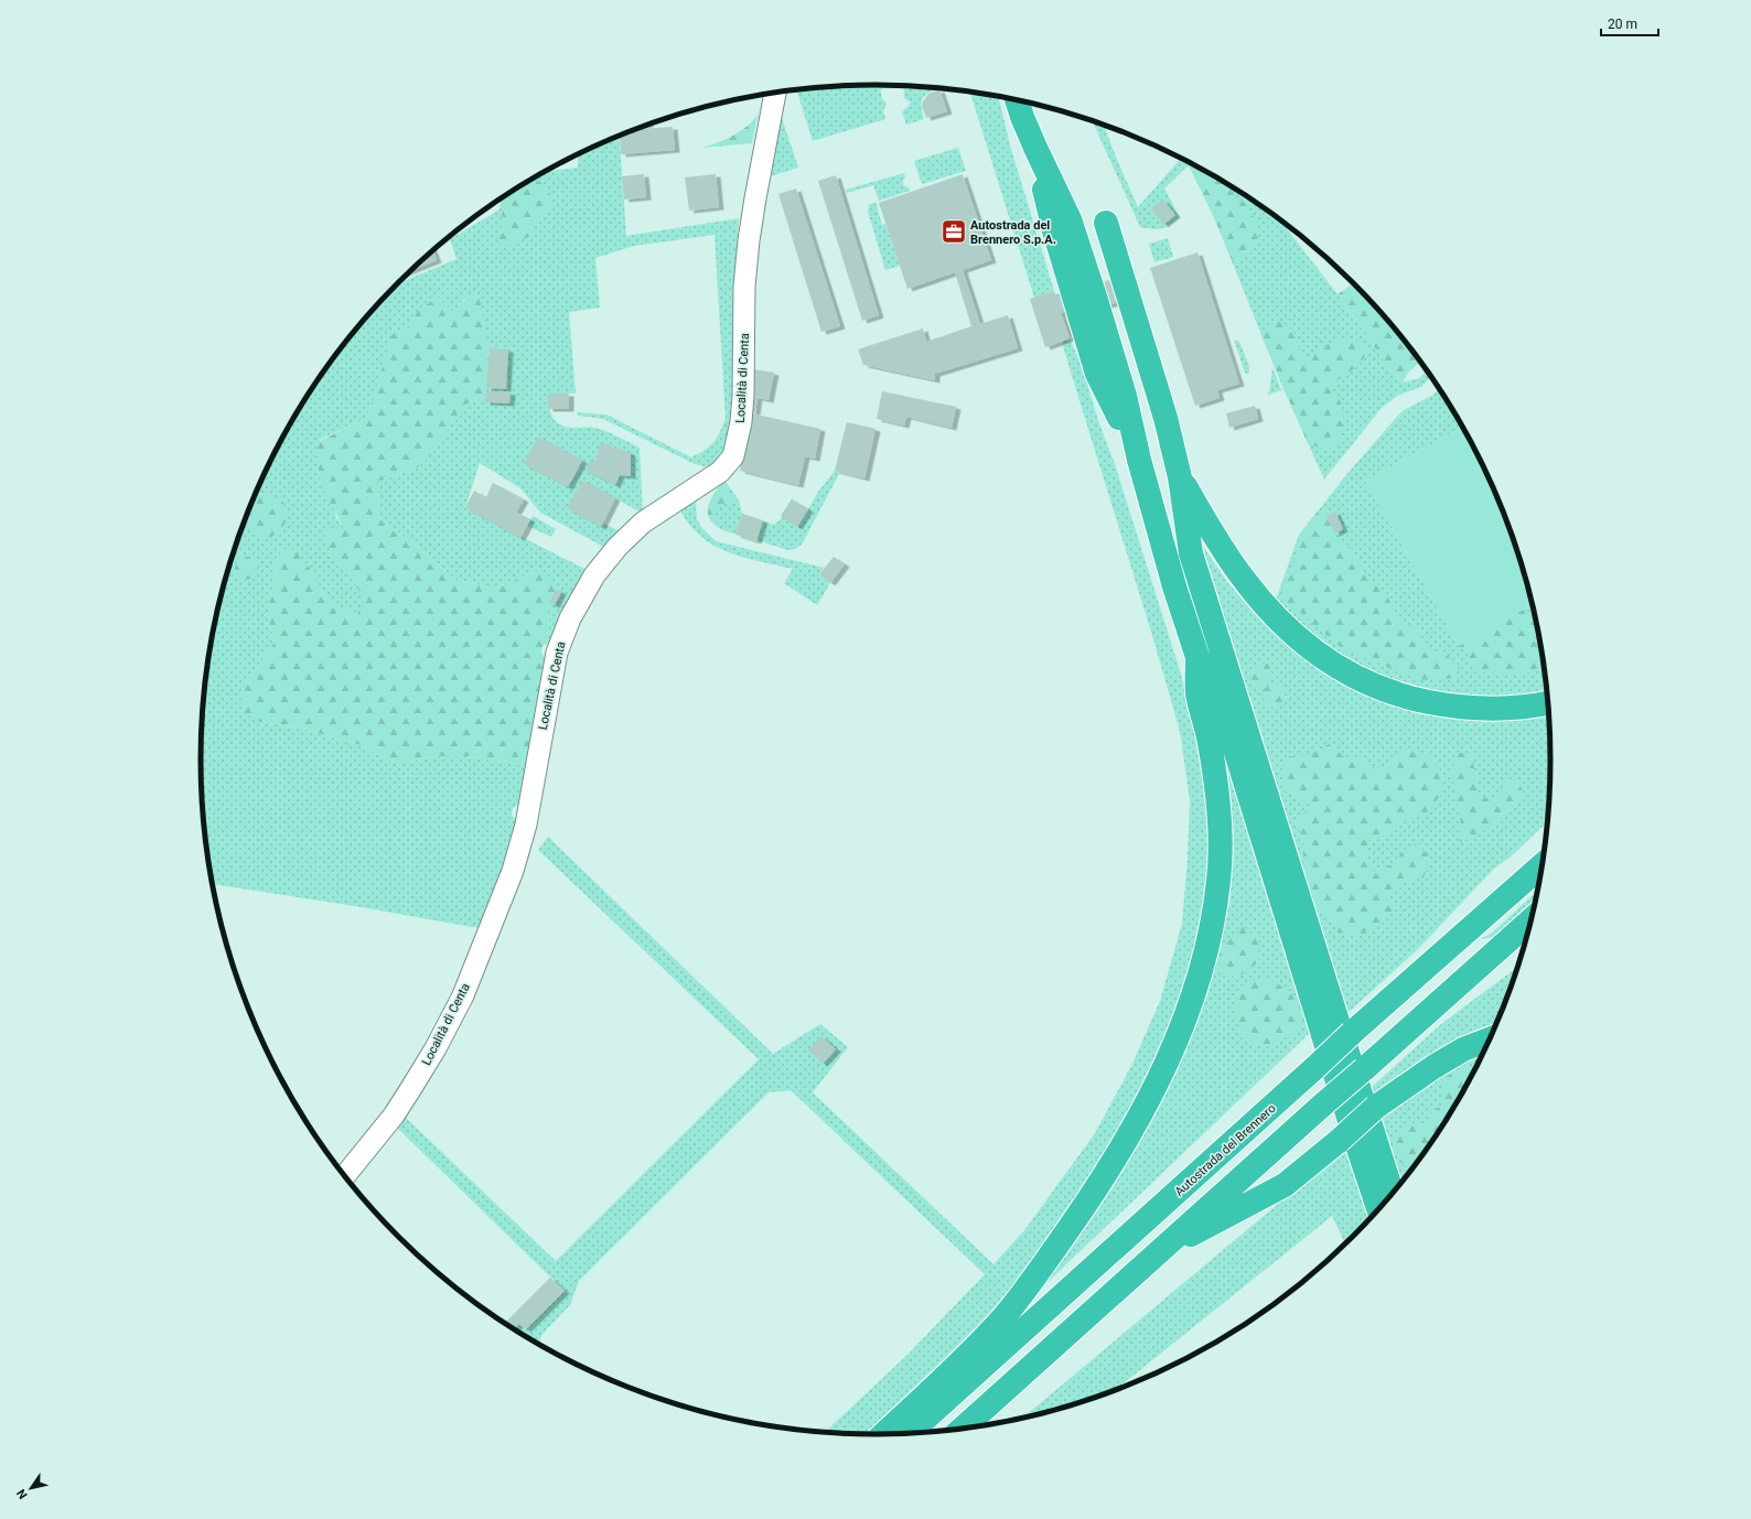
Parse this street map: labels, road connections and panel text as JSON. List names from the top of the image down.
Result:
{
  "streets": {
    "highway": ["Autostrada del Brennero"],
    "street": ["Località di Centa"]
  },
  "places": {
    "office": ["Autostrada del Brennero S.p.A."]
  },
  "scale_bar": "20 m",
  "north": "bottom left"
}
